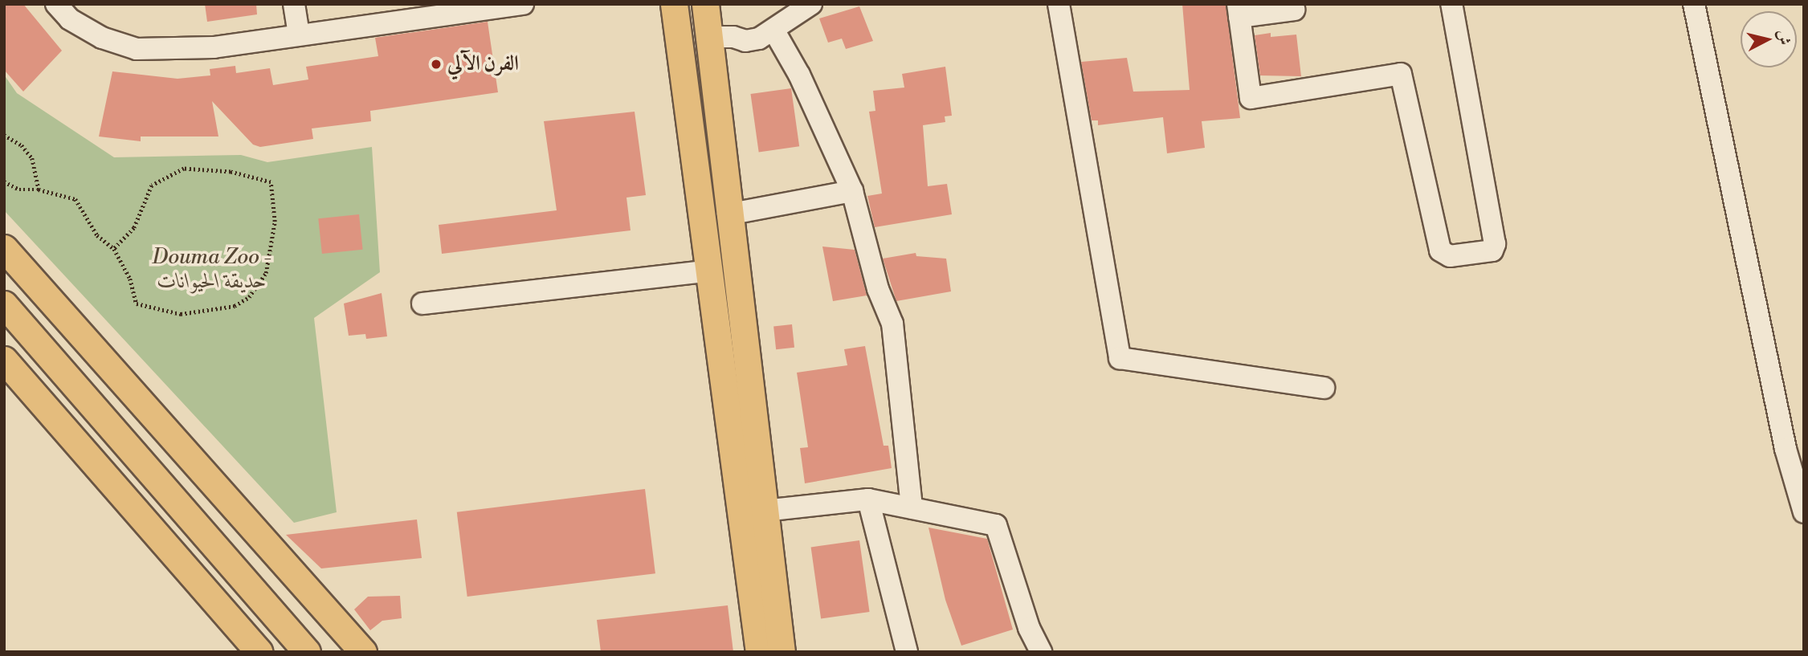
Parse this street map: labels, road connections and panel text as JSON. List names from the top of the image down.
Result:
{
  "parks": ["Douma Zoo - حديقة الحيوانات"],
  "places": ["الفرن الآلي"],
  "north": "right"
}
